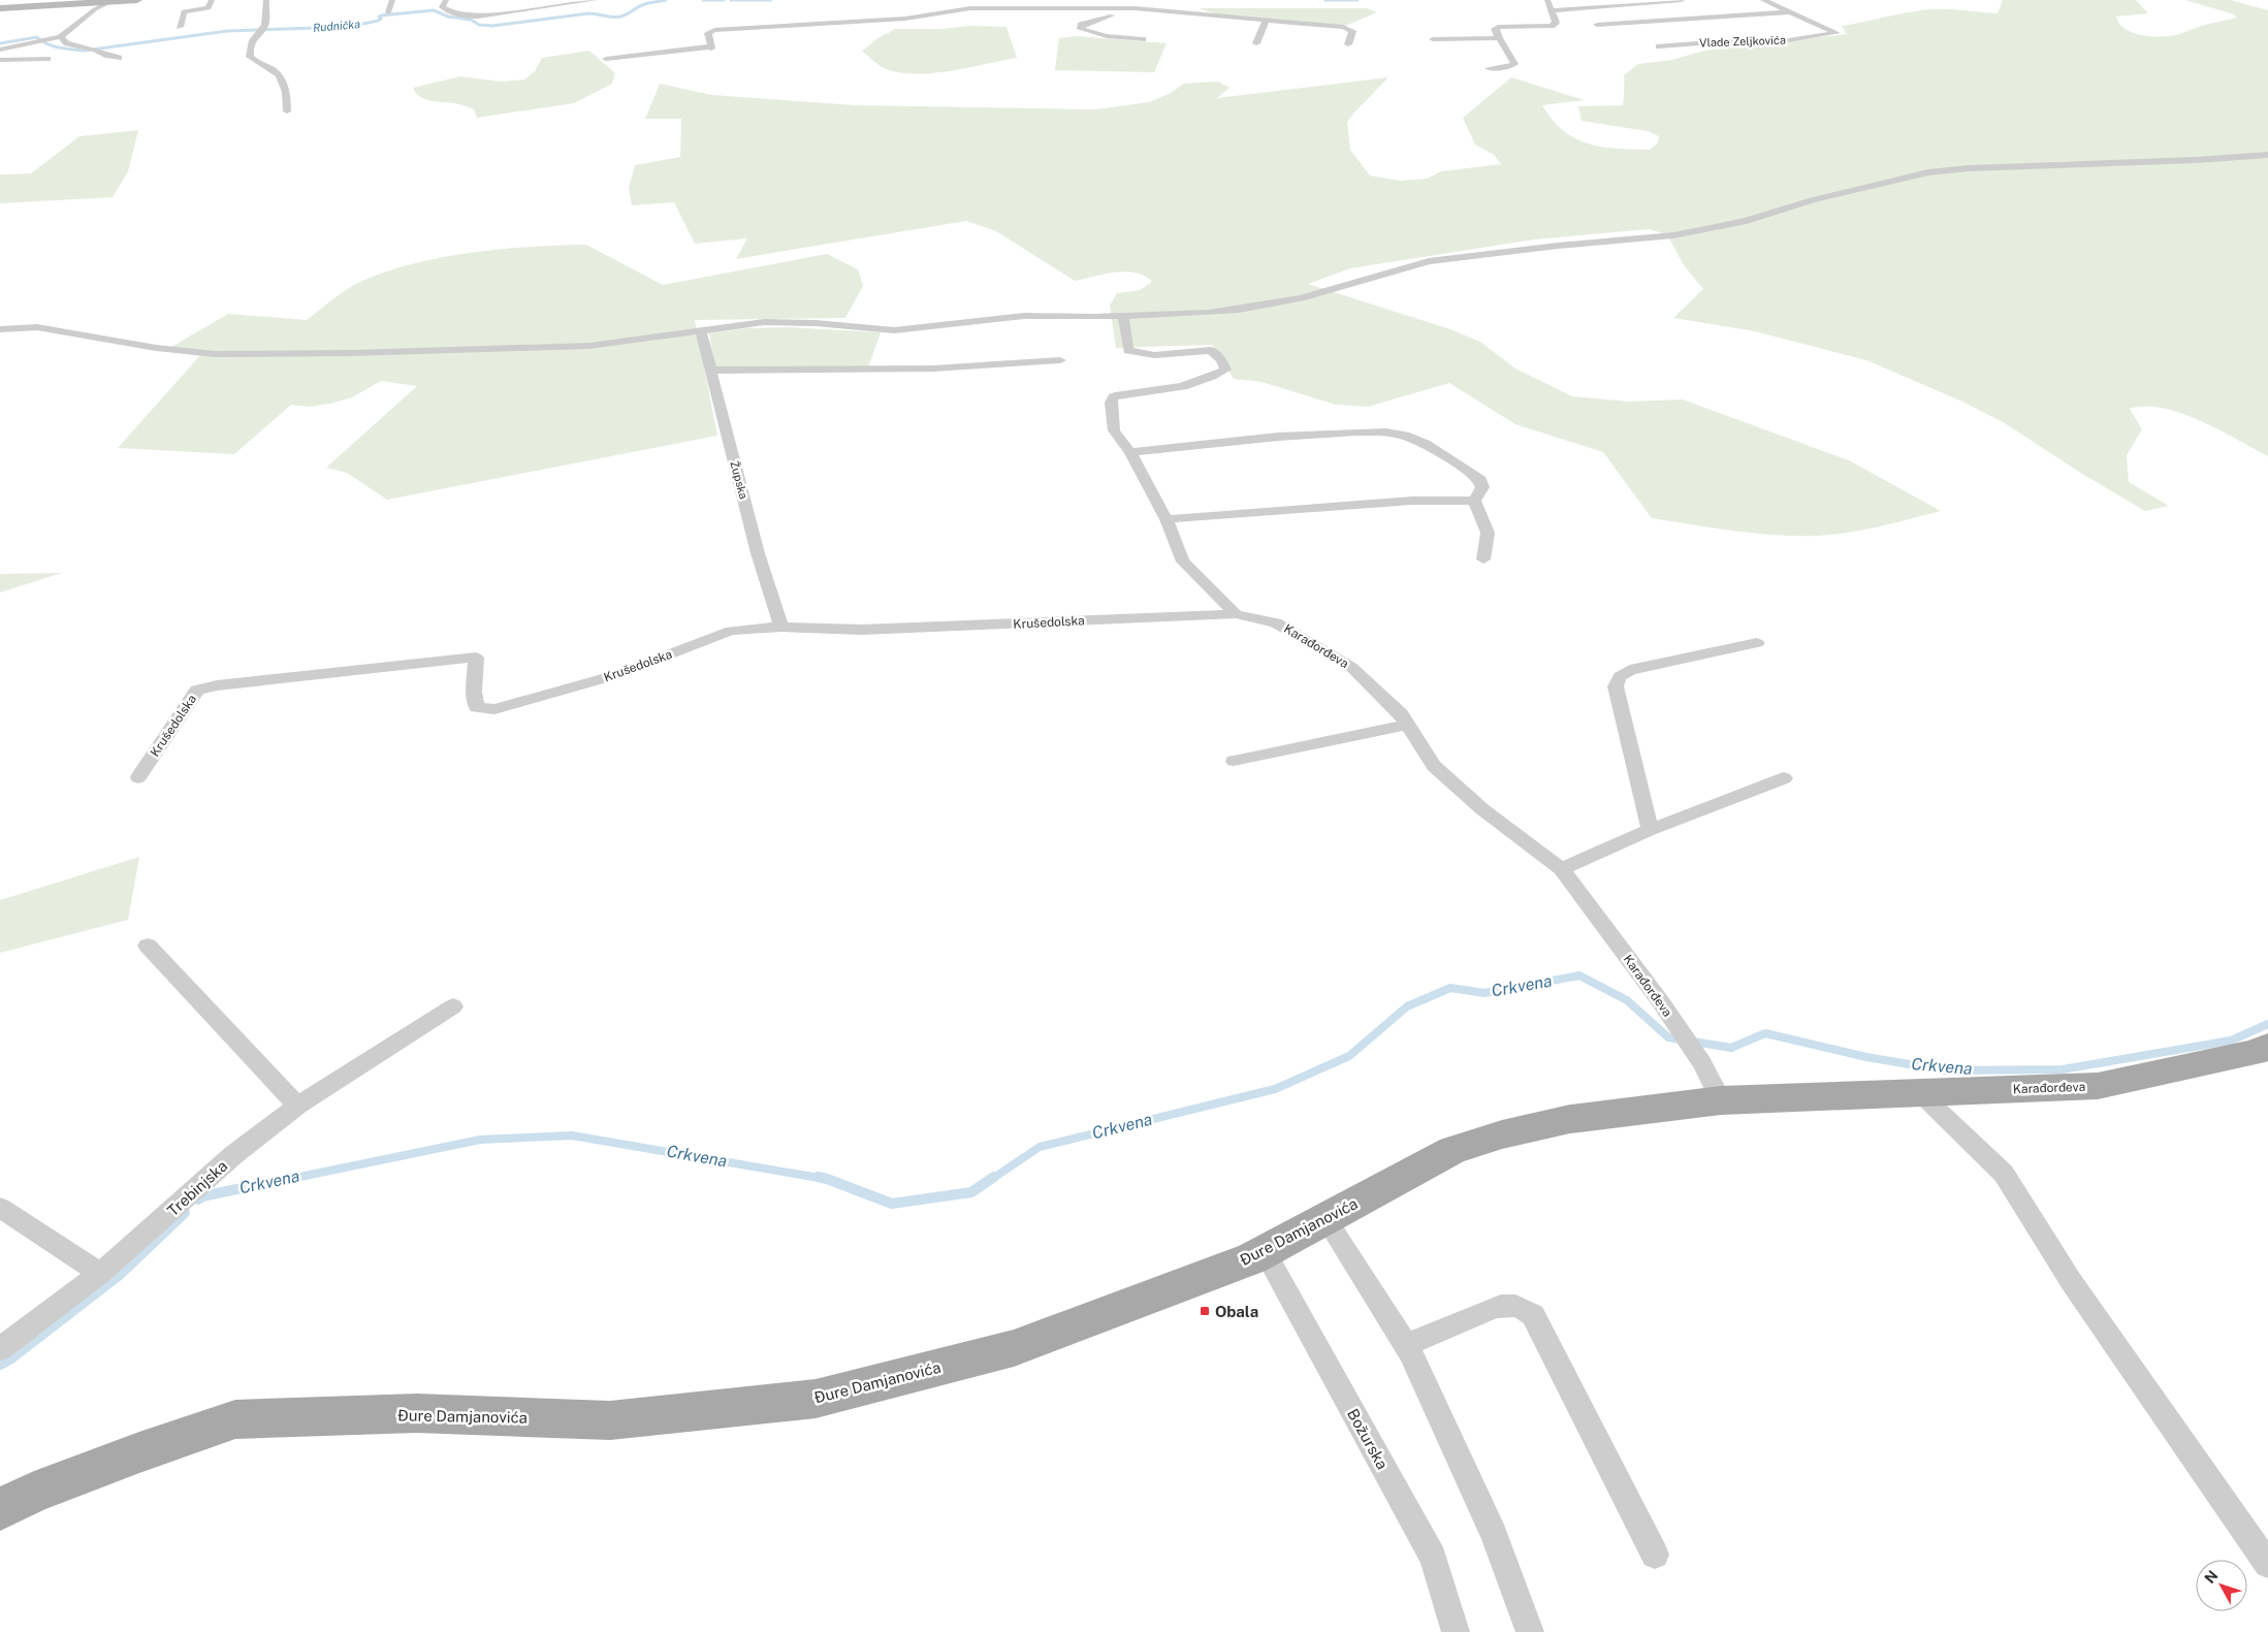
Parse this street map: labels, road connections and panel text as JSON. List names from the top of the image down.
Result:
{
  "streets": {
    "main road": ["Karađorđeva", "Đure Damjanovića"],
    "street": [
      "Vlade Zeljkovića",
      "Župska",
      "Krušedolska",
      "Trebinjska",
      "Božurska"
    ]
  },
  "crossings": [
    ["Župska", "Krušedolska"],
    ["Krušedolska", "Karađorđeva"],
    ["Karađorđeva", "Đure Damjanovića"],
    ["Đure Damjanovića", "Božurska"]
  ],
  "water": ["Rudnička", "Crkvena"],
  "places": {
    "transit": ["Obala"]
  },
  "north": "top left"
}
